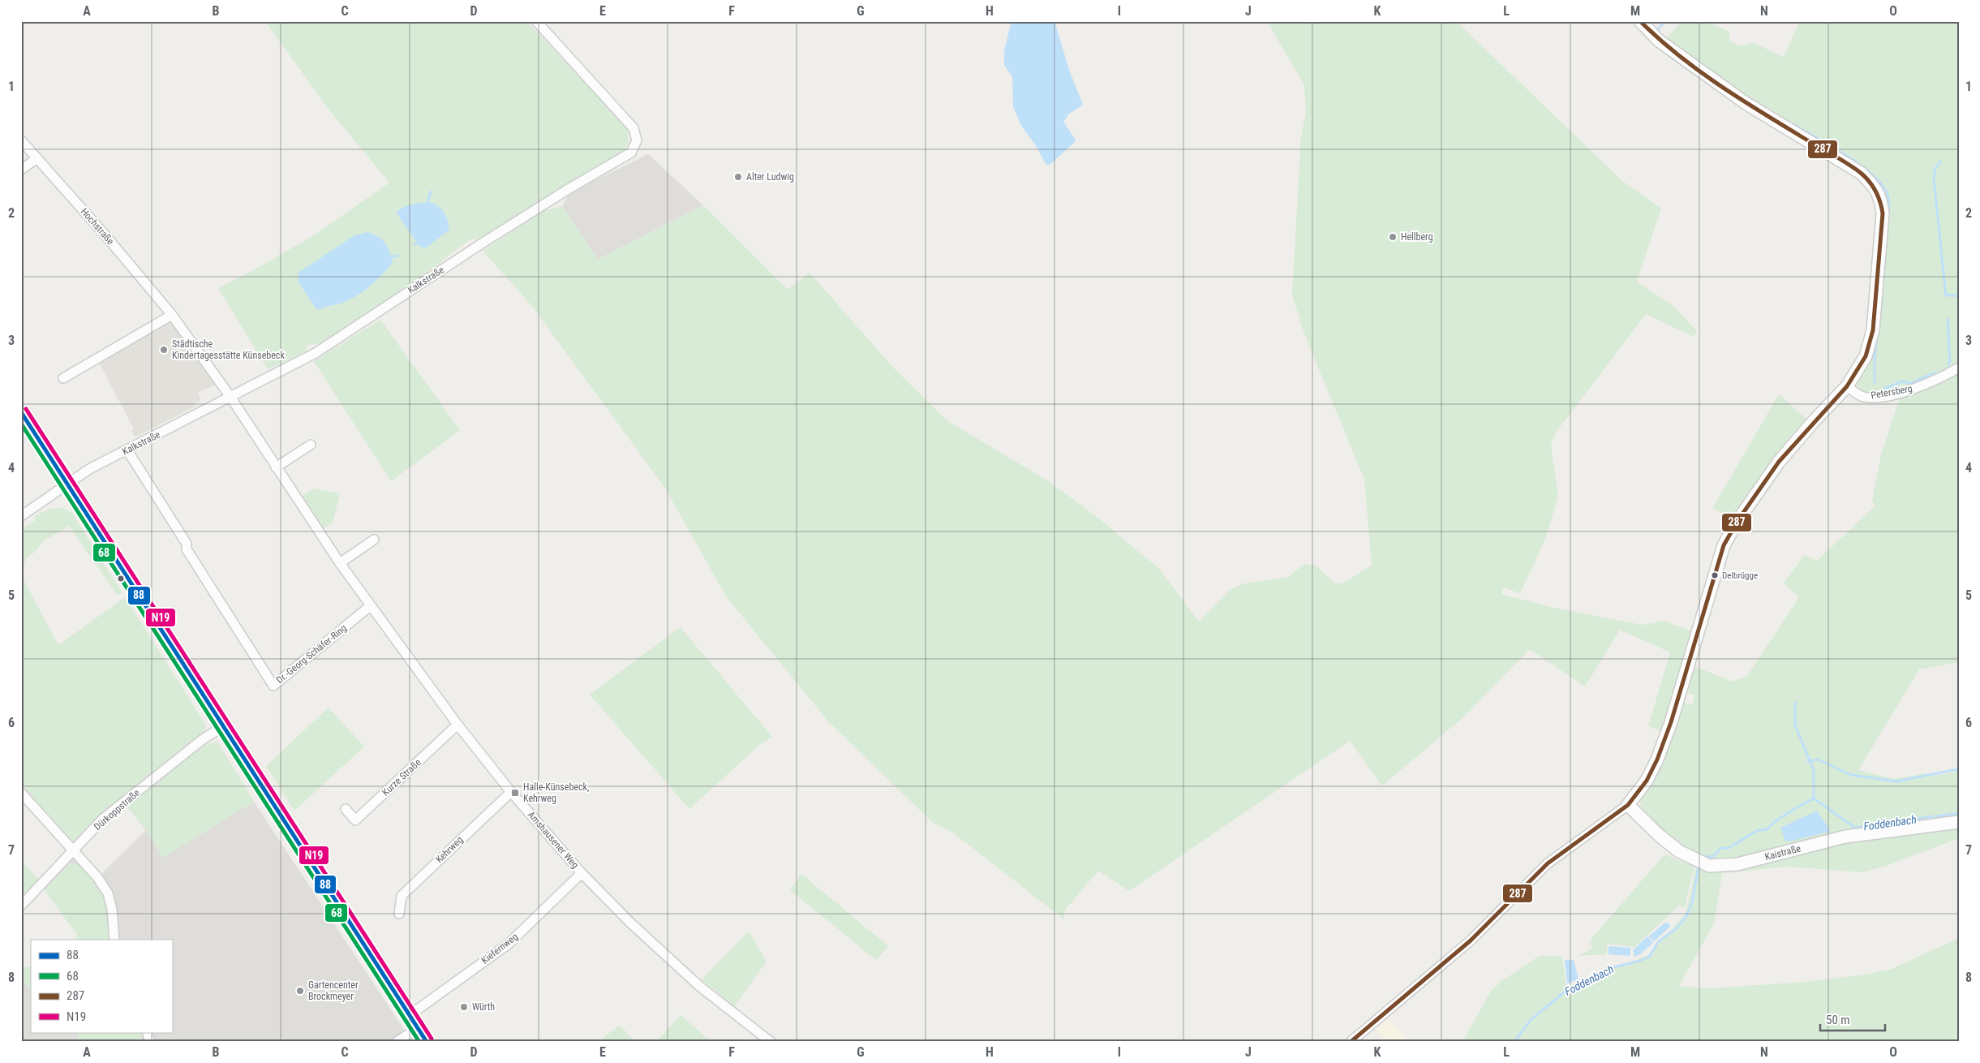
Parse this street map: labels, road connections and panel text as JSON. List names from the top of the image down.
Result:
{
  "streets": {
    "street": [
      "Hochstraße",
      "Kalkstraße",
      "Petersberg",
      "Dr.-Georg-Schäfer-Ring",
      "Kurze Straße",
      "Dürkoppstraße",
      "Amshausener Weg",
      "Kehrweg",
      "Kaistraße",
      "Kiefernweg"
    ]
  },
  "crossings": [
    ["Hochstraße", "Kalkstraße"],
    ["Kalkstraße", "Dr.-Georg-Schäfer-Ring"],
    ["Dr.-Georg-Schäfer-Ring", "Amshausener Weg"],
    ["Kurze Straße", "Amshausener Weg"],
    ["Amshausener Weg", "Kehrweg"],
    ["Amshausener Weg", "Kiefernweg"]
  ],
  "water": ["Foddenbach"],
  "places": {
    "other": [
      "Alter Ludwig",
      "Hellberg",
      "Städtische Kindertagesstätte Künsebeck",
      "Delbrügge",
      "Gartencenter Brockmeyer",
      "Würth"
    ],
    "transit": ["Halle-Künsebeck, Kehrweg"]
  },
  "lines": [
    "transit line 287",
    "transit line N19",
    "transit line 88",
    "transit line 68"
  ],
  "legend": [
    "88",
    "68",
    "287",
    "N19"
  ],
  "scale_bar": "50 m",
  "grid": {
    "columns": [
      "A",
      "B",
      "C",
      "D",
      "E",
      "F",
      "G",
      "H",
      "I",
      "J",
      "K",
      "L",
      "M",
      "N",
      "O"
    ],
    "rows": [
      "1",
      "2",
      "3",
      "4",
      "5",
      "6",
      "7",
      "8"
    ]
  }
}
